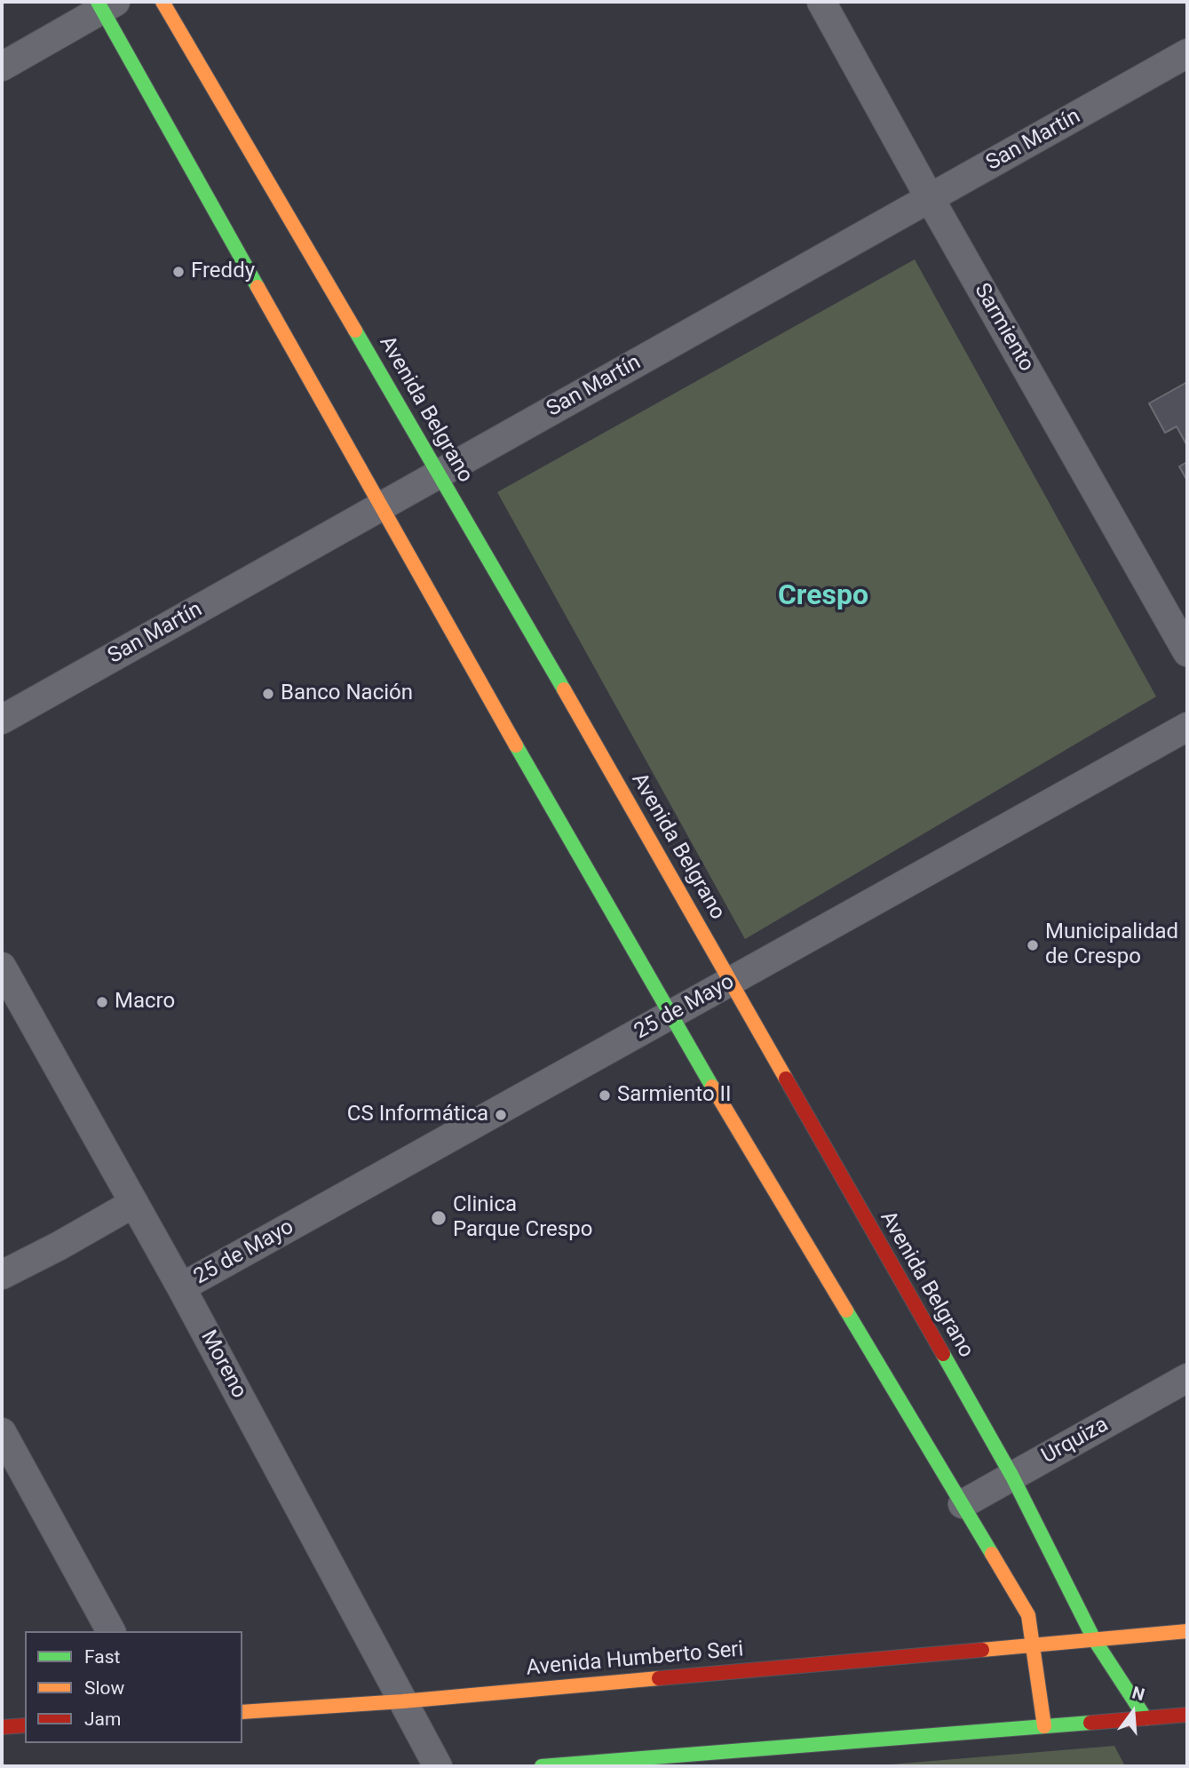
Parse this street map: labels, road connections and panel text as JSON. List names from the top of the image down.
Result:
{
  "streets": {
    "street": [
      "San Martín",
      "Sarmiento",
      "Avenida Belgrano",
      "25 de Mayo",
      "Moreno",
      "Urquiza",
      "Avenida Humberto Seri"
    ]
  },
  "crossings": [
    ["San Martín", "Sarmiento"],
    ["San Martín", "Avenida Belgrano"],
    ["Avenida Belgrano", "25 de Mayo"],
    ["Avenida Belgrano", "Urquiza"],
    ["Avenida Belgrano", "Avenida Humberto Seri"],
    ["25 de Mayo", "Moreno"],
    ["Moreno", "Avenida Humberto Seri"]
  ],
  "districts": ["Crespo"],
  "places": [
    "Freddy",
    "Banco Nación",
    "Municipalidad de Crespo",
    "Macro",
    "Sarmiento II",
    "CS Informática",
    "Clinica Parque Crespo"
  ],
  "legend": ["Fast", "Slow", "Jam"],
  "north": "top"
}
